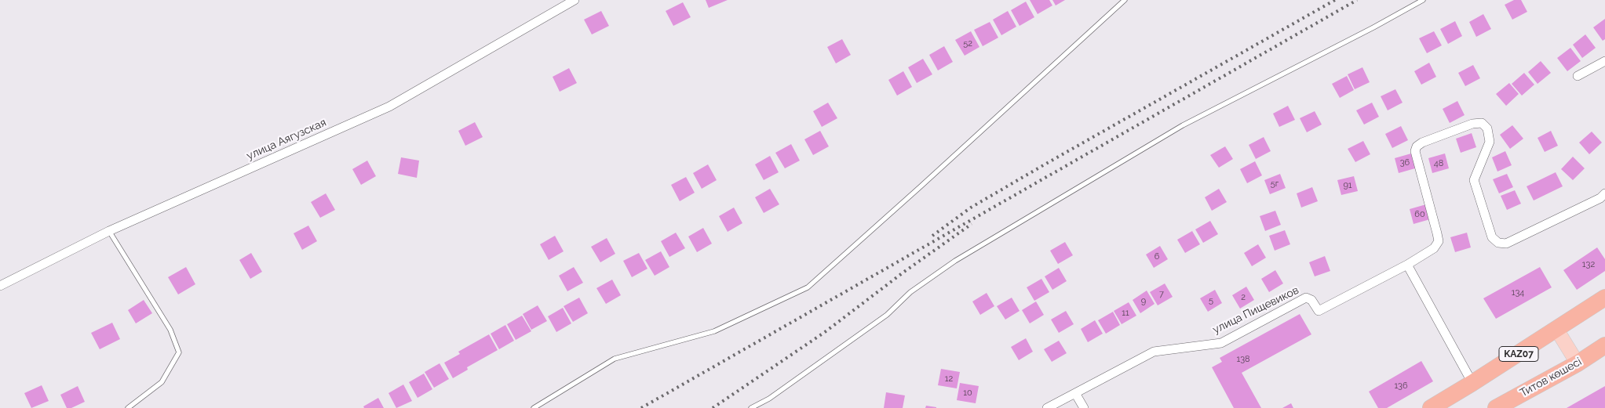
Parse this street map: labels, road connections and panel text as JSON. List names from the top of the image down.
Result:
{
  "streets": {
    "highway": ["KAZ07", "Титов көшесі"],
    "street": ["улица Аягузская", "улица Пищевиков"]
  },
  "house_numbers": [
    "52",
    "36",
    "48",
    "5г",
    "91",
    "60",
    "6",
    "132",
    "134",
    "7",
    "2",
    "5",
    "9",
    "11",
    "138",
    "12",
    "136",
    "10"
  ]
}
